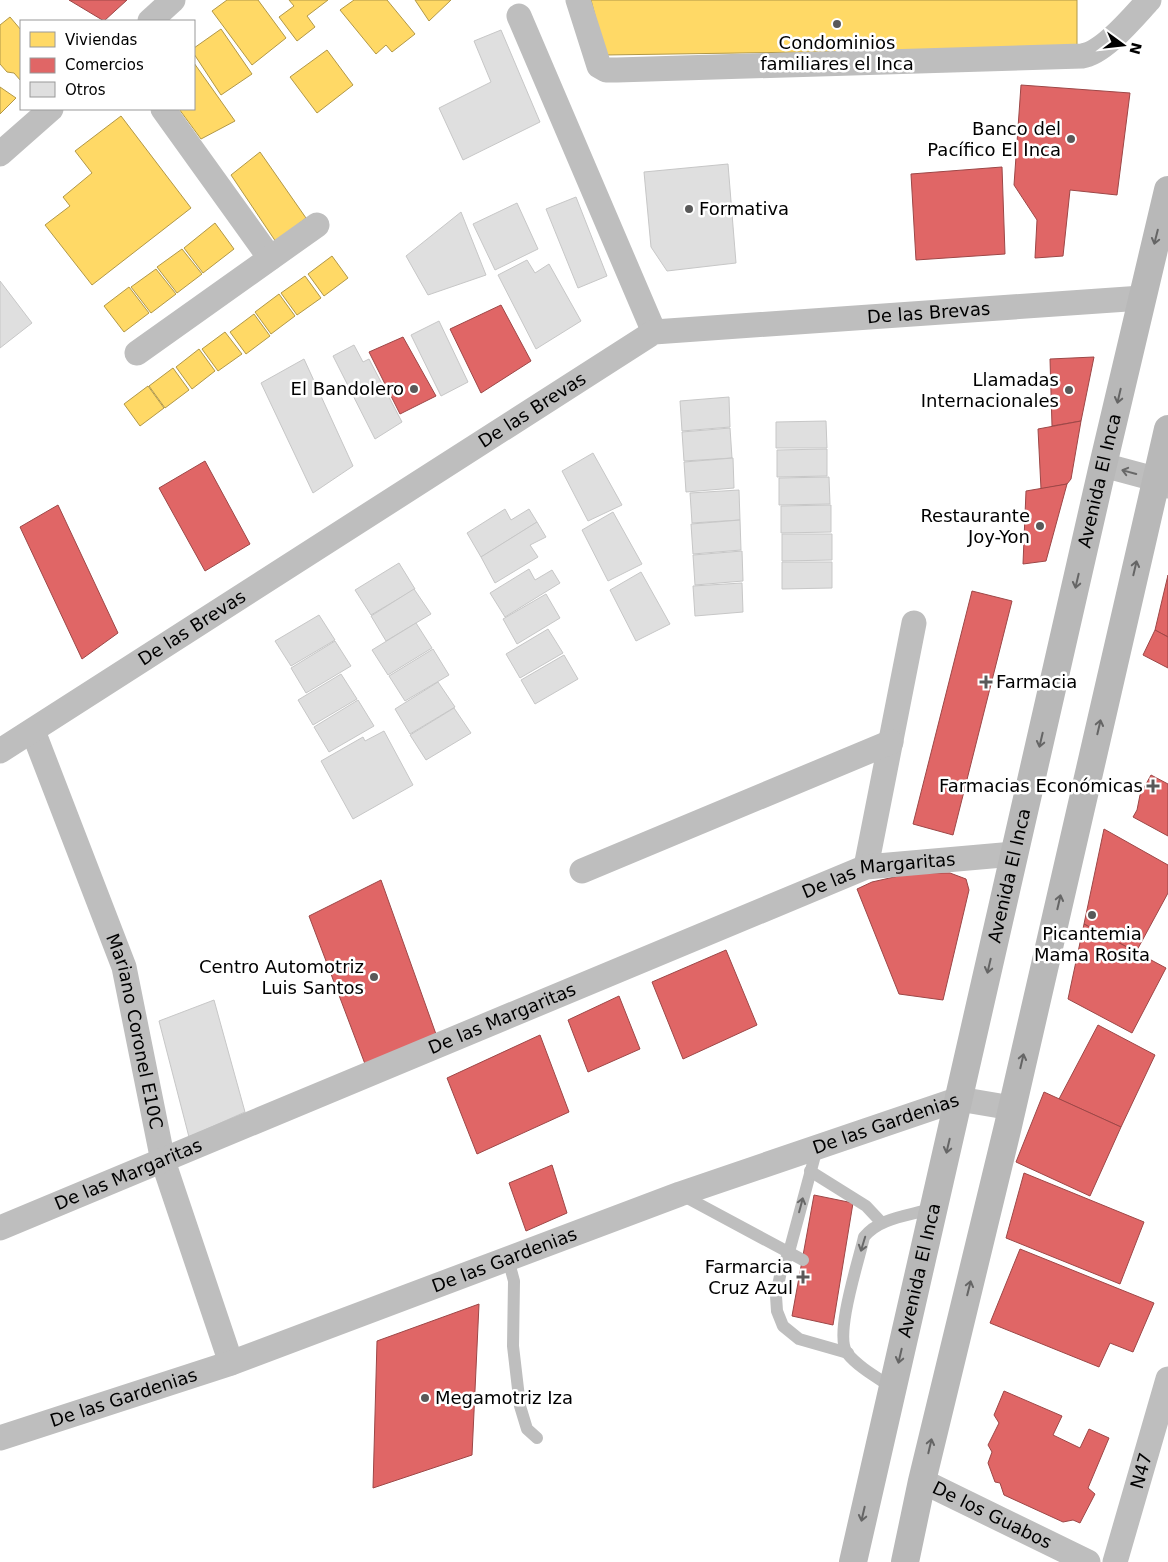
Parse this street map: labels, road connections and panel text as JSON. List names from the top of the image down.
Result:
{
  "streets": {
    "main road": ["Avenida El Inca"],
    "street": [
      "De las Brevas",
      "De las Margaritas",
      "Mariano Coronel E10C",
      "De las Gardenias",
      "N47",
      "De los Guabos"
    ]
  },
  "crossings": [
    ["De las Brevas", "Avenida El Inca"],
    ["De las Brevas", "Mariano Coronel E10C"],
    ["Avenida El Inca", "De las Margaritas"],
    ["Avenida El Inca", "De las Gardenias"],
    ["De las Margaritas", "Mariano Coronel E10C"],
    ["Mariano Coronel E10C", "De las Gardenias"]
  ],
  "places": {
    "other": [
      "Condominios familiares el Inca",
      "Banco del Pacífico El Inca",
      "Formativa",
      "El Bandolero",
      "Llamadas Internacionales",
      "Restaurante Joy-Yon",
      "Picantemia Mama Rosita",
      "Centro Automotriz Luis Santos",
      "Megamotriz Iza"
    ],
    "health": ["Farmacia", "Farmacias Económicas", "Farmarcia Cruz Azul"]
  },
  "legend": ["Viviendas", "Comercios", "Otros"],
  "north": "right"
}
